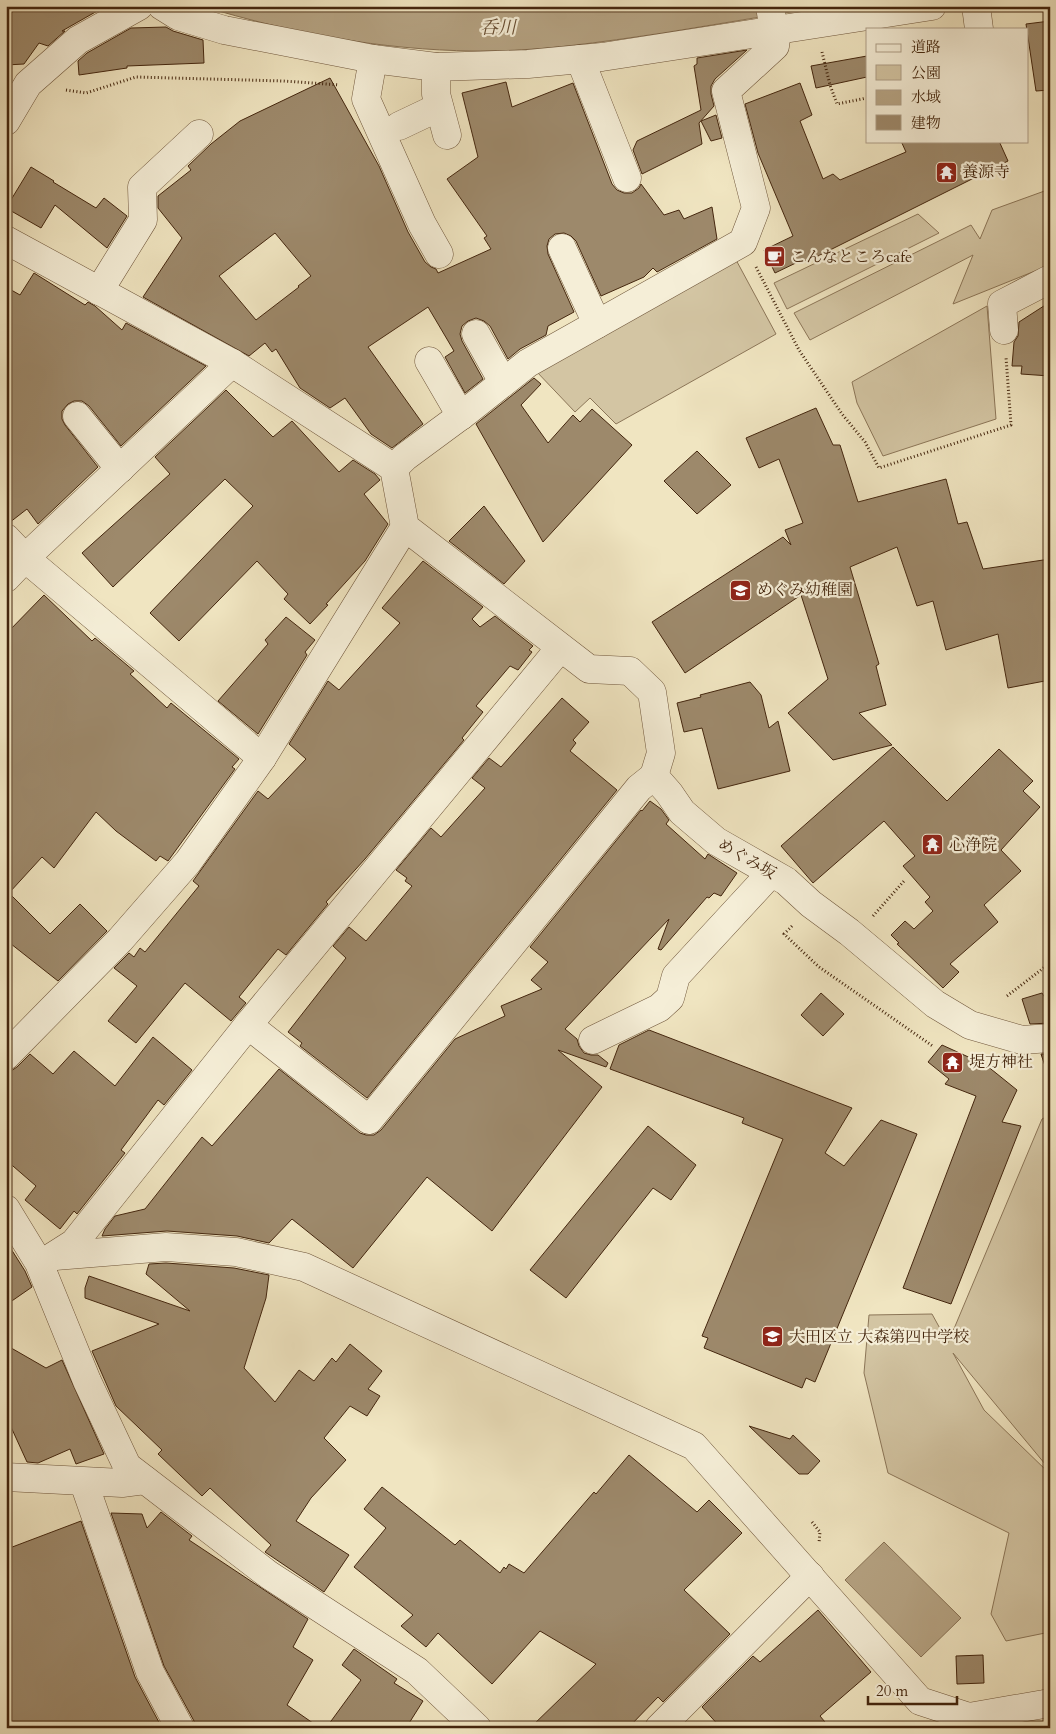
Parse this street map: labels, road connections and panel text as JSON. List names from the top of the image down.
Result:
{
  "streets": {
    "street": ["めぐみ坂"]
  },
  "water": ["呑川"],
  "places": {
    "temple": ["養源寺", "心浄院", "堤方神社"],
    "cafe": ["こんなところcafe"],
    "school or university": ["めぐみ幼稚園", "大田区立 大森第四中学校"]
  },
  "legend": [
    "道路",
    "公園",
    "水域",
    "建物"
  ],
  "scale_bar": "20 m"
}
